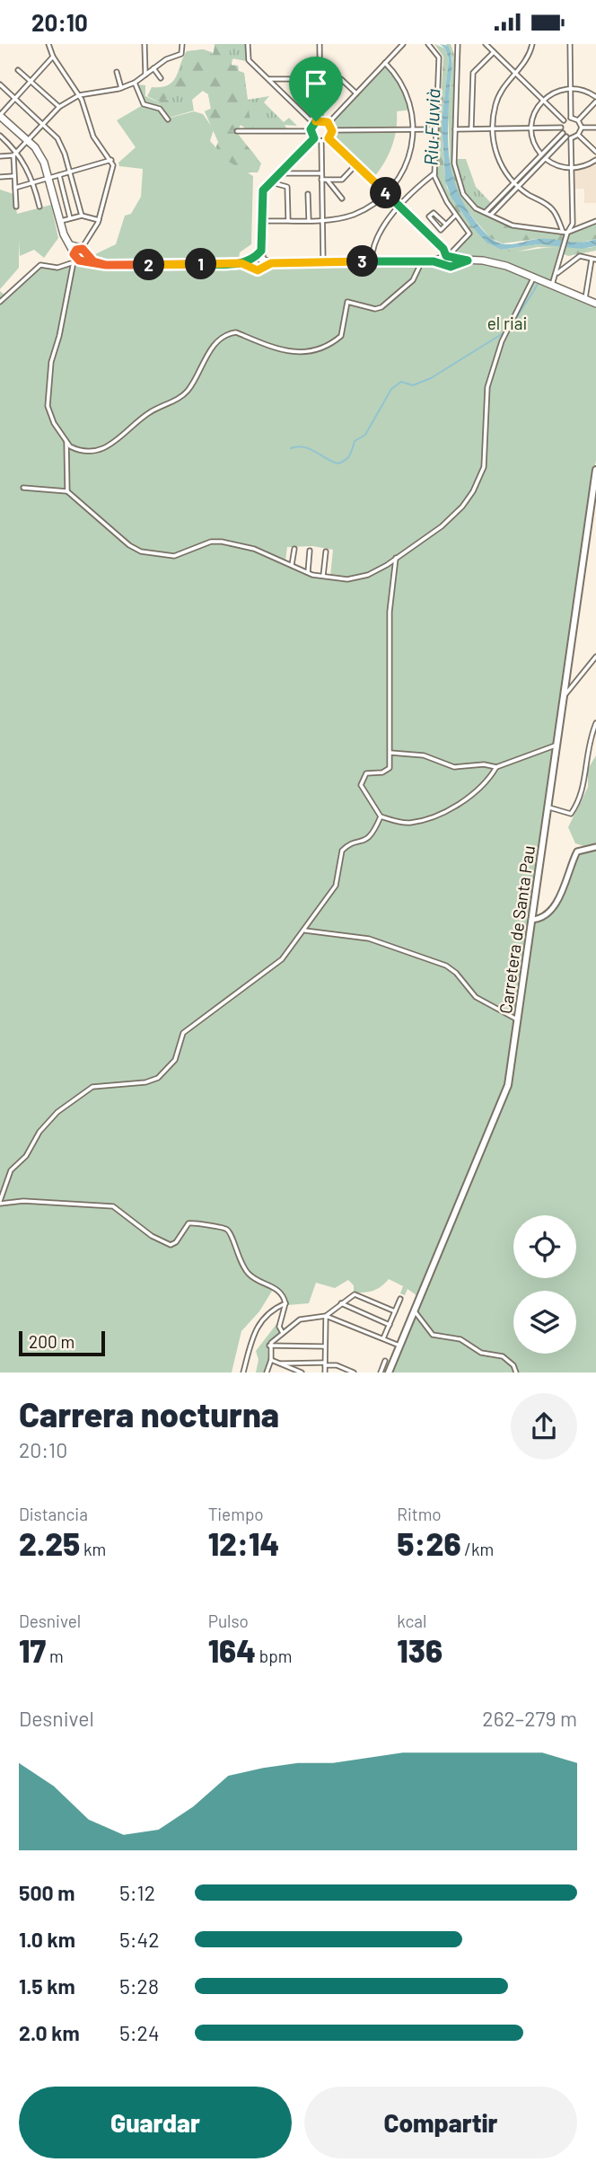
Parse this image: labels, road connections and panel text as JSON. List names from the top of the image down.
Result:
{
  "streets": {
    "main road": ["Carretera de Santa Pau"]
  },
  "water": ["Riu Fluvià"],
  "parks": ["el riai"],
  "scale_bar": "200 m",
  "page": {
    "status": "20:10",
    "pins": [
      "4",
      "3",
      "1",
      "2"
    ],
    "scale": "200 m",
    "heading": ["Carrera nocturna", "20:10"],
    "stats": [
      ["Distancia", "2.25 km"],
      ["Tiempo", "12:14"],
      ["Ritmo", "5:26 /km"],
      ["Desnivel", "17 m"],
      ["Pulso", "164 bpm"],
      ["kcal", "136"]
    ],
    "chart": ["Desnivel", "262–279 m"],
    "list": [
      {
        "name": "500 m",
        "note": "5:12"
      },
      {
        "name": "1.0 km",
        "note": "5:42"
      },
      {
        "name": "1.5 km",
        "note": "5:28"
      },
      {
        "name": "2.0 km",
        "note": "5:24"
      }
    ],
    "buttons": ["Guardar", "Compartir"]
  }
}
